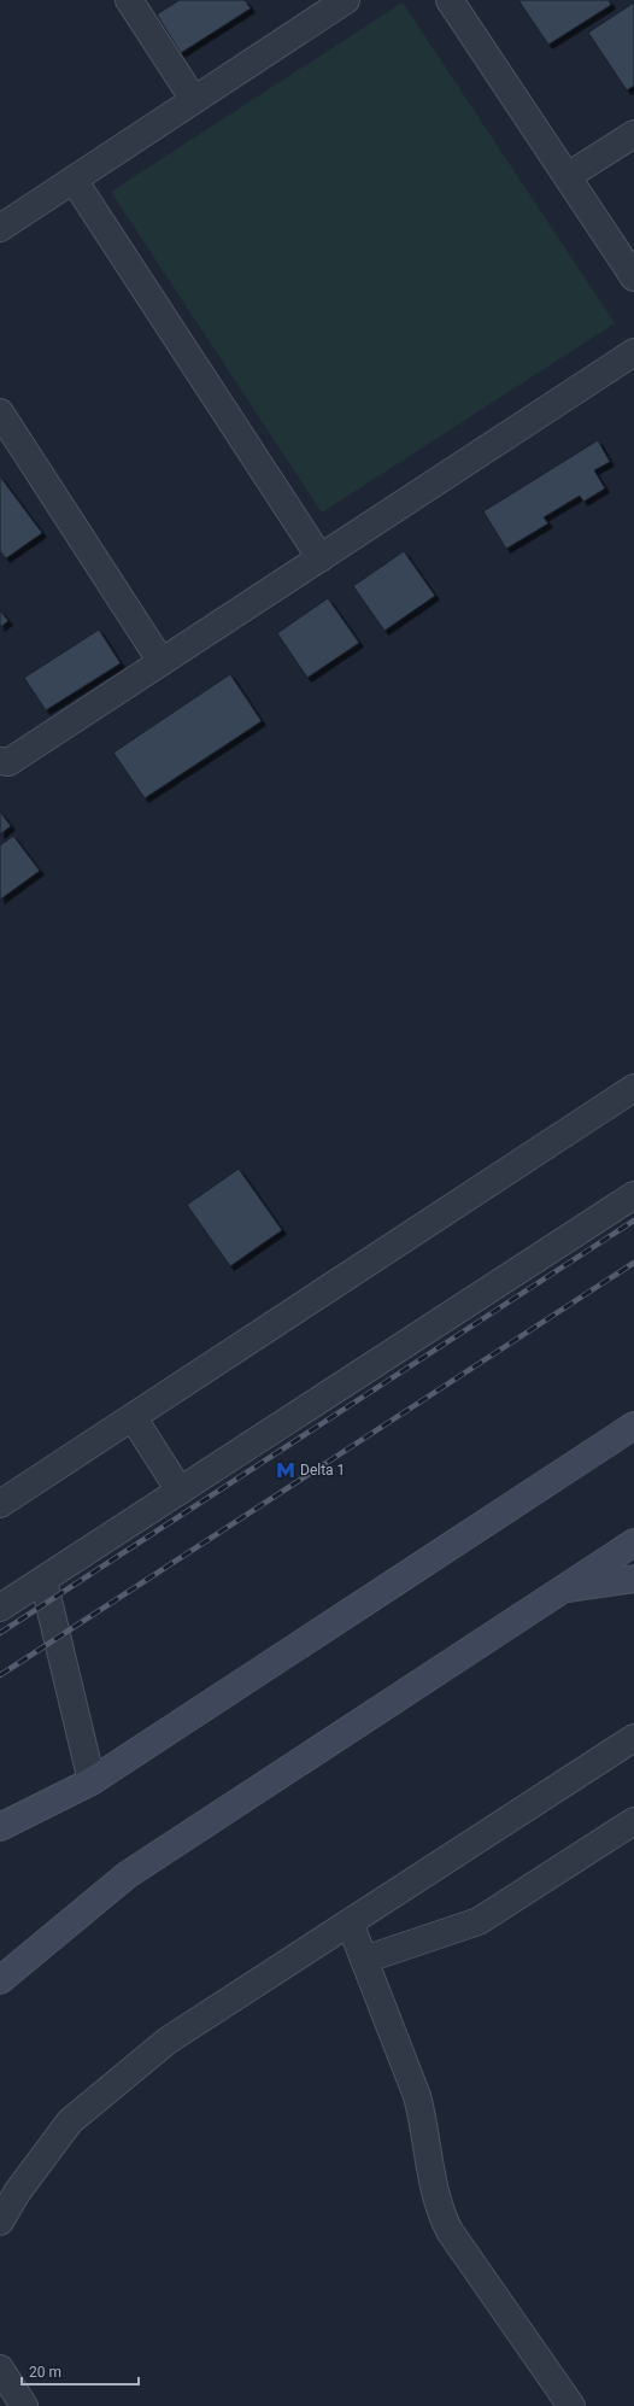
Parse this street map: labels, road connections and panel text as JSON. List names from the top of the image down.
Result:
{
  "places": {
    "metro station": ["Delta 1"]
  },
  "scale_bar": "20 m"
}
